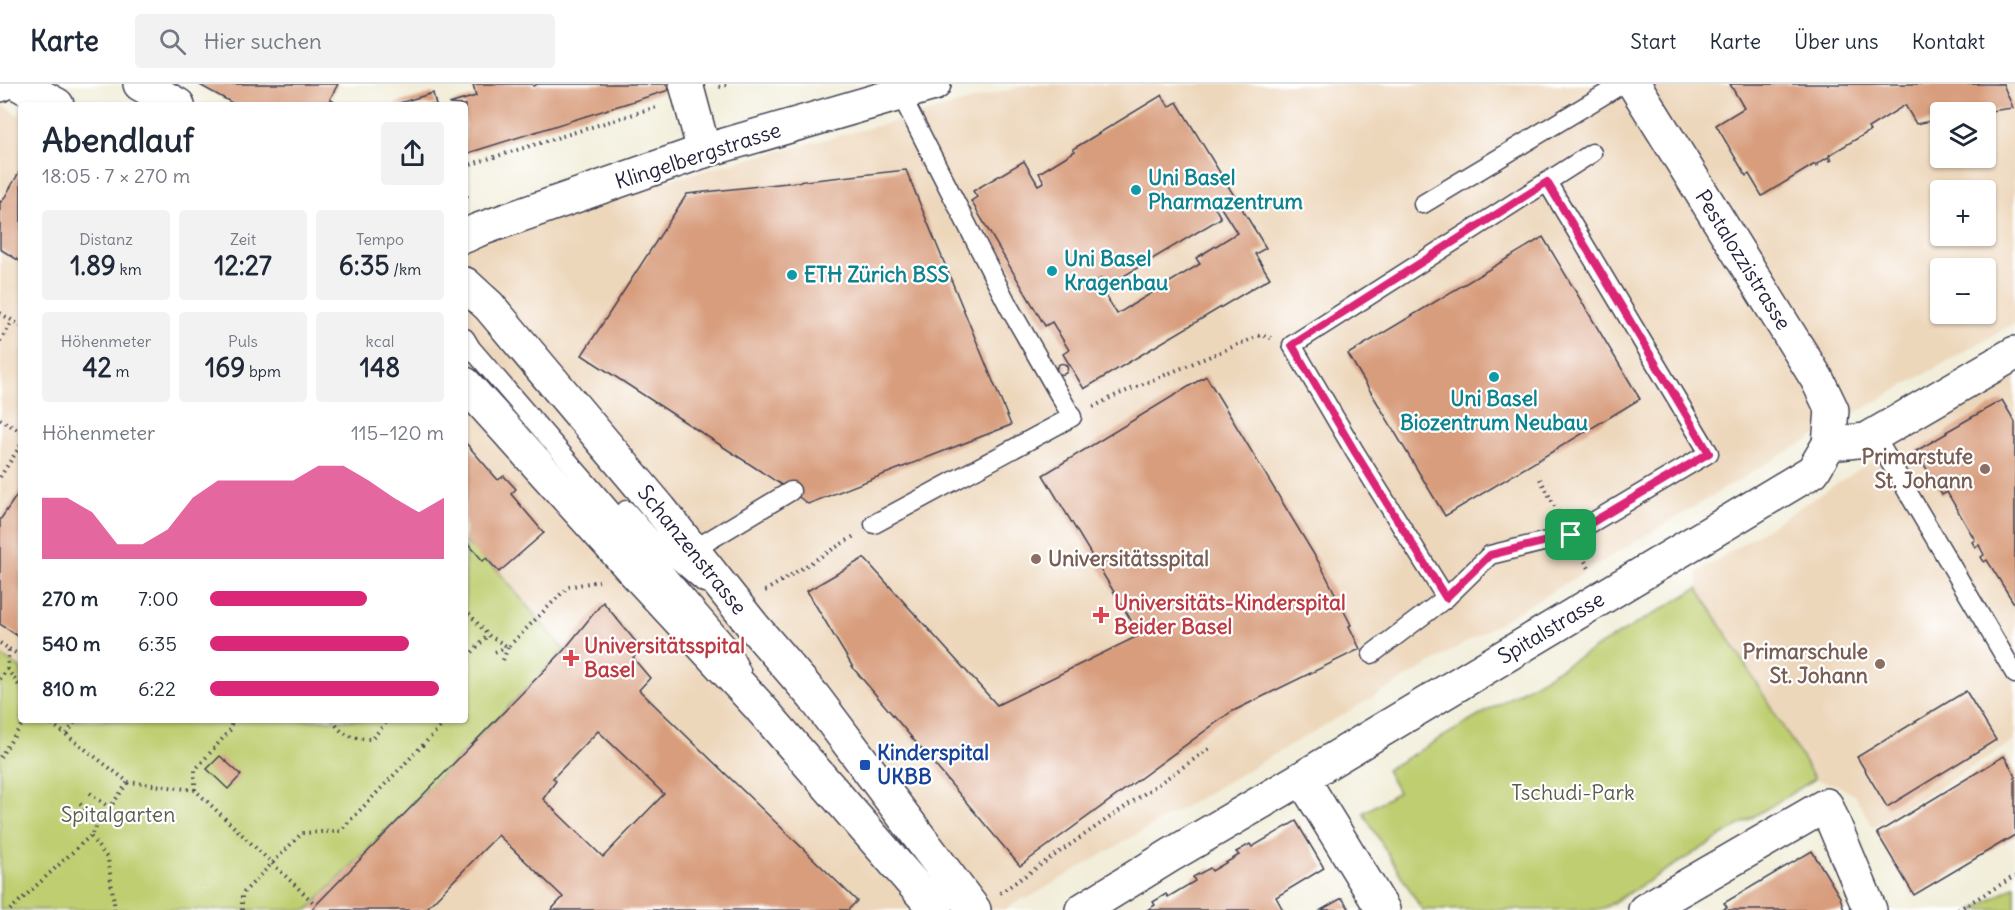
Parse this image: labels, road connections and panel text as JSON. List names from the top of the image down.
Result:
{
  "streets": {
    "street": [
      "Klingelbergstrasse",
      "Pestalozzistrasse",
      "Schanzenstrasse",
      "Spitalstrasse"
    ]
  },
  "crossings": [
    ["Pestalozzistrasse", "Spitalstrasse"]
  ],
  "parks": ["Tschudi-Park", "Spitalgarten"],
  "places": {
    "other": [
      "Uni Basel Pharmazentrum",
      "Uni Basel Kragenbau",
      "ETH Zürich BSS",
      "Uni Basel Biozentrum Neubau",
      "Primarstufe St. Johann",
      "Universitätsspital",
      "Primarschule St. Johann"
    ],
    "health": ["Universitäts-Kinderspital Beider Basel", "Universitätsspital Basel"],
    "transit": ["Kinderspital UKBB"]
  },
  "page": {
    "header": "Karte",
    "search": "Hier suchen",
    "nav": [
      "Start",
      "Karte",
      "Über uns",
      "Kontakt"
    ],
    "map_buttons": ["+", "−"],
    "heading": ["Abendlauf", "18:05 · 7 × 270 m"],
    "stats": [
      ["Distanz", "1.89 km"],
      ["Zeit", "12:27"],
      ["Tempo", "6:35 /km"],
      ["Höhenmeter", "42 m"],
      ["Puls", "169 bpm"],
      ["kcal", "148"]
    ],
    "chart": ["Höhenmeter", "115–120 m"],
    "list": [
      {
        "name": "270 m",
        "note": "7:00"
      },
      {
        "name": "540 m",
        "note": "6:35"
      },
      {
        "name": "810 m",
        "note": "6:22"
      }
    ]
  }
}
